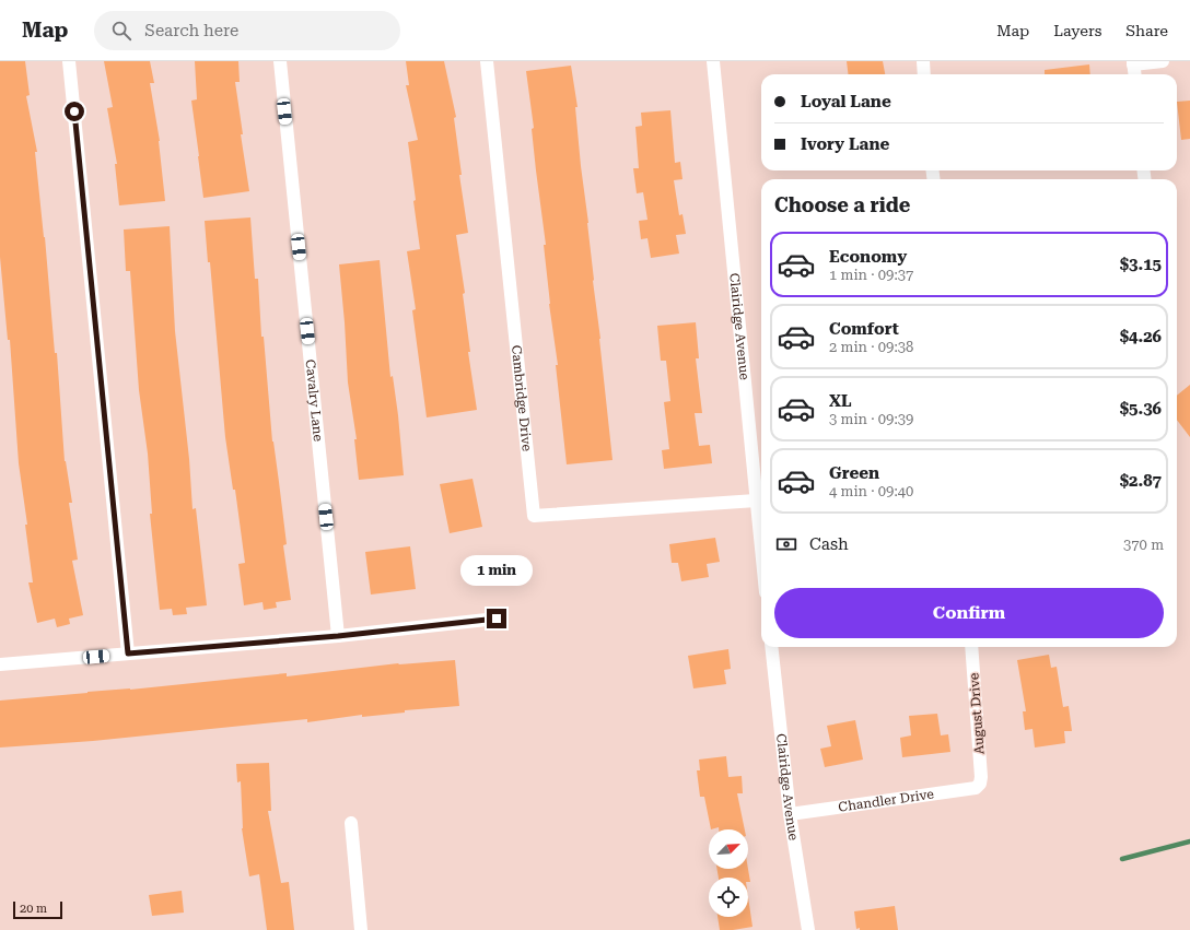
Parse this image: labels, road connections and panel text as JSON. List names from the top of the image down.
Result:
{
  "streets": {
    "street": [
      "Clairidge Avenue",
      "Cambridge Drive",
      "Cavalry Lane",
      "August Drive",
      "Chandler Drive"
    ]
  },
  "crossings": [
    ["Clairidge Avenue", "Cambridge Drive"],
    ["Clairidge Avenue", "Chandler Drive"],
    ["August Drive", "Chandler Drive"]
  ],
  "scale_bar": "20 m",
  "north": "top right",
  "page": {
    "header": "Map",
    "search": "Search here",
    "nav": ["Map", "Layers", "Share"],
    "banner": ["Loyal Lane", "Ivory Lane"],
    "heading": "Choose a ride",
    "list": [
      {
        "name": "Economy",
        "note": "1 min · 09:37",
        "value": "$3.15"
      },
      {
        "name": "Comfort",
        "note": "2 min · 09:38",
        "value": "$4.26"
      },
      {
        "name": "XL",
        "note": "3 min · 09:39",
        "value": "$5.36"
      },
      {
        "name": "Green",
        "note": "4 min · 09:40",
        "value": "$2.87"
      }
    ],
    "pay": ["Cash", "370 m"],
    "bubble": "1 min",
    "buttons": "Confirm",
    "scale": "20 m"
  }
}
